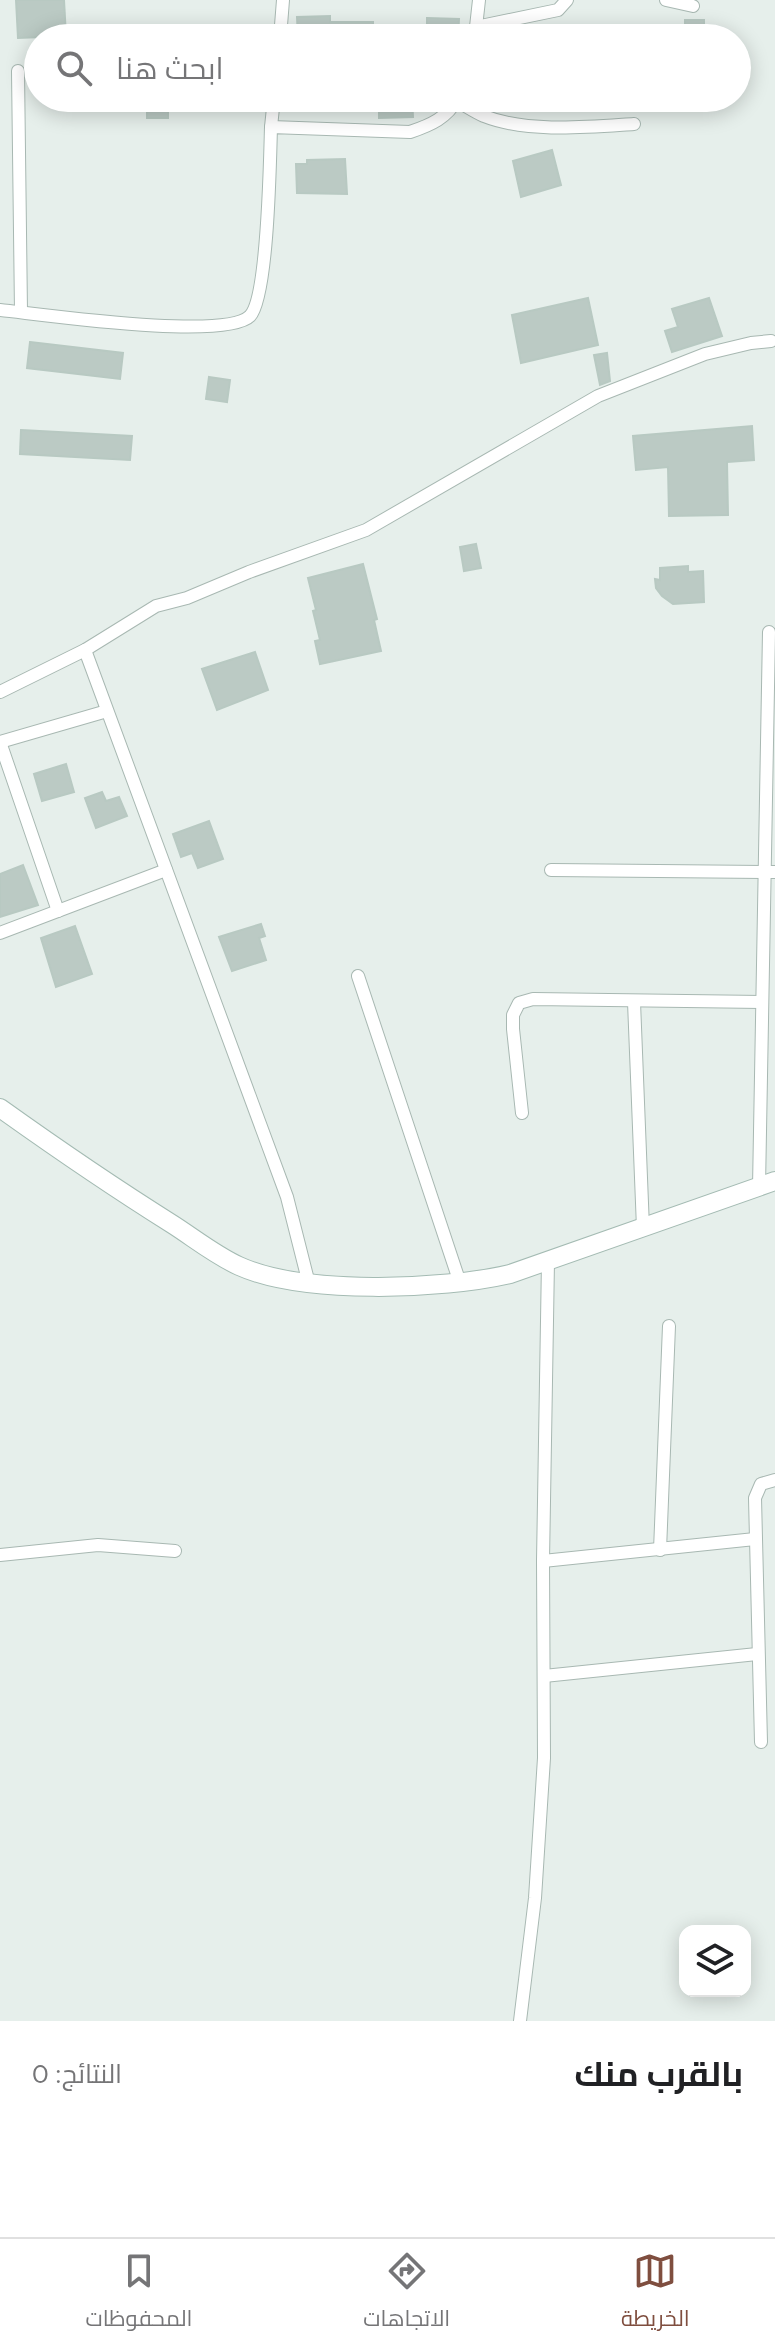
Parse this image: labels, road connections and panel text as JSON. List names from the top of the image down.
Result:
{
  "page": {
    "search": "ابحث هنا",
    "heading": ["بالقرب منك", "النتائج: 0"],
    "nav": ["الخريطة", "الاتجاهات", "المحفوظات"]
  }
}
